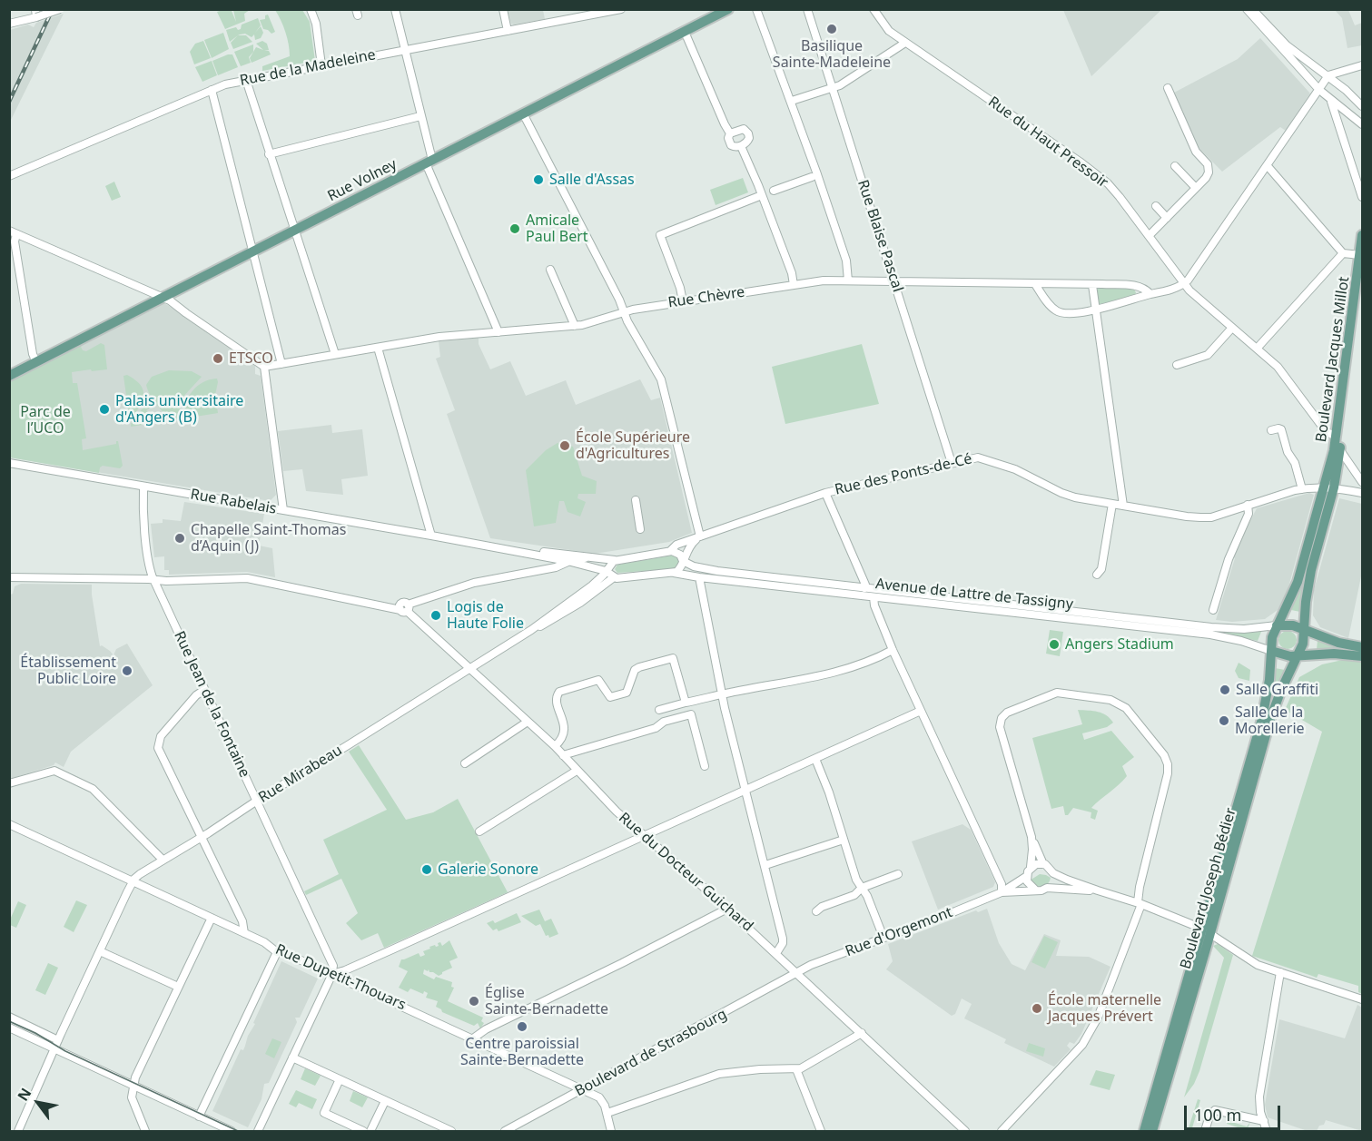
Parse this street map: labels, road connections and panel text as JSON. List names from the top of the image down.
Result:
{
  "streets": {
    "main road": ["Rue Volney", "Boulevard Jacques Millot", "Boulevard Joseph Bédier"],
    "street": [
      "Rue de la Madeleine",
      "Rue du Haut Pressoir",
      "Rue Blaise Pascal",
      "Rue Chèvre",
      "Rue des Ponts-de-Cé",
      "Rue Rabelais",
      "Avenue de Lattre de Tassigny",
      "Rue Jean de la Fontaine",
      "Rue Mirabeau",
      "Rue du Docteur Guichard",
      "Rue d'Orgemont",
      "Rue Dupetit-Thouars",
      "Boulevard de Strasbourg"
    ]
  },
  "crossings": [
    ["Rue du Haut Pressoir", "Boulevard Jacques Millot"],
    ["Rue Blaise Pascal", "Rue Chèvre"],
    ["Rue Blaise Pascal", "Rue des Ponts-de-Cé"],
    ["Boulevard Jacques Millot", "Rue des Ponts-de-Cé"],
    ["Rue des Ponts-de-Cé", "Rue Rabelais"],
    ["Rue Rabelais", "Rue Jean de la Fontaine"],
    ["Avenue de Lattre de Tassigny", "Boulevard Joseph Bédier"],
    ["Rue Jean de la Fontaine", "Rue Mirabeau"],
    ["Rue Jean de la Fontaine", "Rue Dupetit-Thouars"],
    ["Rue Mirabeau", "Rue du Docteur Guichard"],
    ["Rue Mirabeau", "Rue Dupetit-Thouars"],
    ["Rue du Docteur Guichard", "Rue d'Orgemont"],
    ["Rue du Docteur Guichard", "Boulevard de Strasbourg"],
    ["Boulevard Joseph Bédier", "Rue d'Orgemont"],
    ["Rue d'Orgemont", "Boulevard de Strasbourg"],
    ["Rue Dupetit-Thouars", "Boulevard de Strasbourg"]
  ],
  "parks": ["Parc de l’UCO"],
  "places": [
    "Basilique Sainte-Madeleine",
    "Salle d'Assas",
    "Amicale Paul Bert",
    "ETSCO",
    "Palais universitaire d'Angers (B)",
    "École Supérieure d'Agricultures",
    "Chapelle Saint-Thomas d’Aquin (J)",
    "Logis de Haute Folie",
    "Angers Stadium",
    "Établissement Public Loire",
    "Salle Graffiti",
    "Salle de la Morellerie",
    "Galerie Sonore",
    "Église Sainte-Bernadette",
    "École maternelle Jacques Prévert",
    "Centre paroissial Sainte-Bernadette"
  ],
  "scale_bar": "100 m",
  "north": "top left"
}
